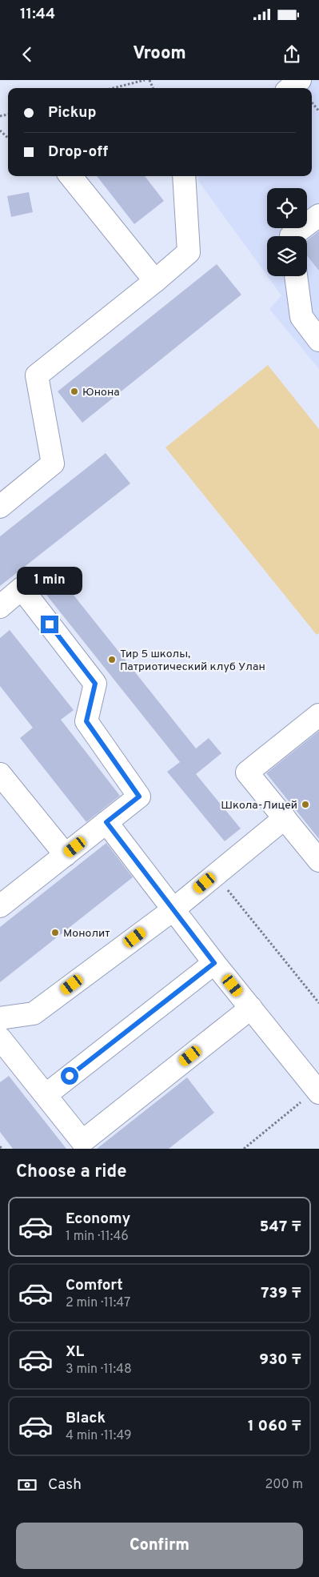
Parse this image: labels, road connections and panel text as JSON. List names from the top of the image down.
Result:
{
  "places": [
    "Юнона",
    "Тир 5 школы, Патриотический клуб Улан",
    "Школа-Лицей",
    "Монолит"
  ],
  "page": {
    "status": "11:44",
    "header": "Vroom",
    "banner": ["Pickup", "Drop-off"],
    "bubble": "1 min",
    "heading": "Choose a ride",
    "list": [
      {
        "name": "Economy",
        "note": "1 min · 11:46",
        "value": "547 ₸"
      },
      {
        "name": "Comfort",
        "note": "2 min · 11:47",
        "value": "739 ₸"
      },
      {
        "name": "XL",
        "note": "3 min · 11:48",
        "value": "930 ₸"
      },
      {
        "name": "Black",
        "note": "4 min · 11:49",
        "value": "1 060 ₸"
      }
    ],
    "pay": ["Cash", "200 m"],
    "buttons": "Confirm"
  }
}
